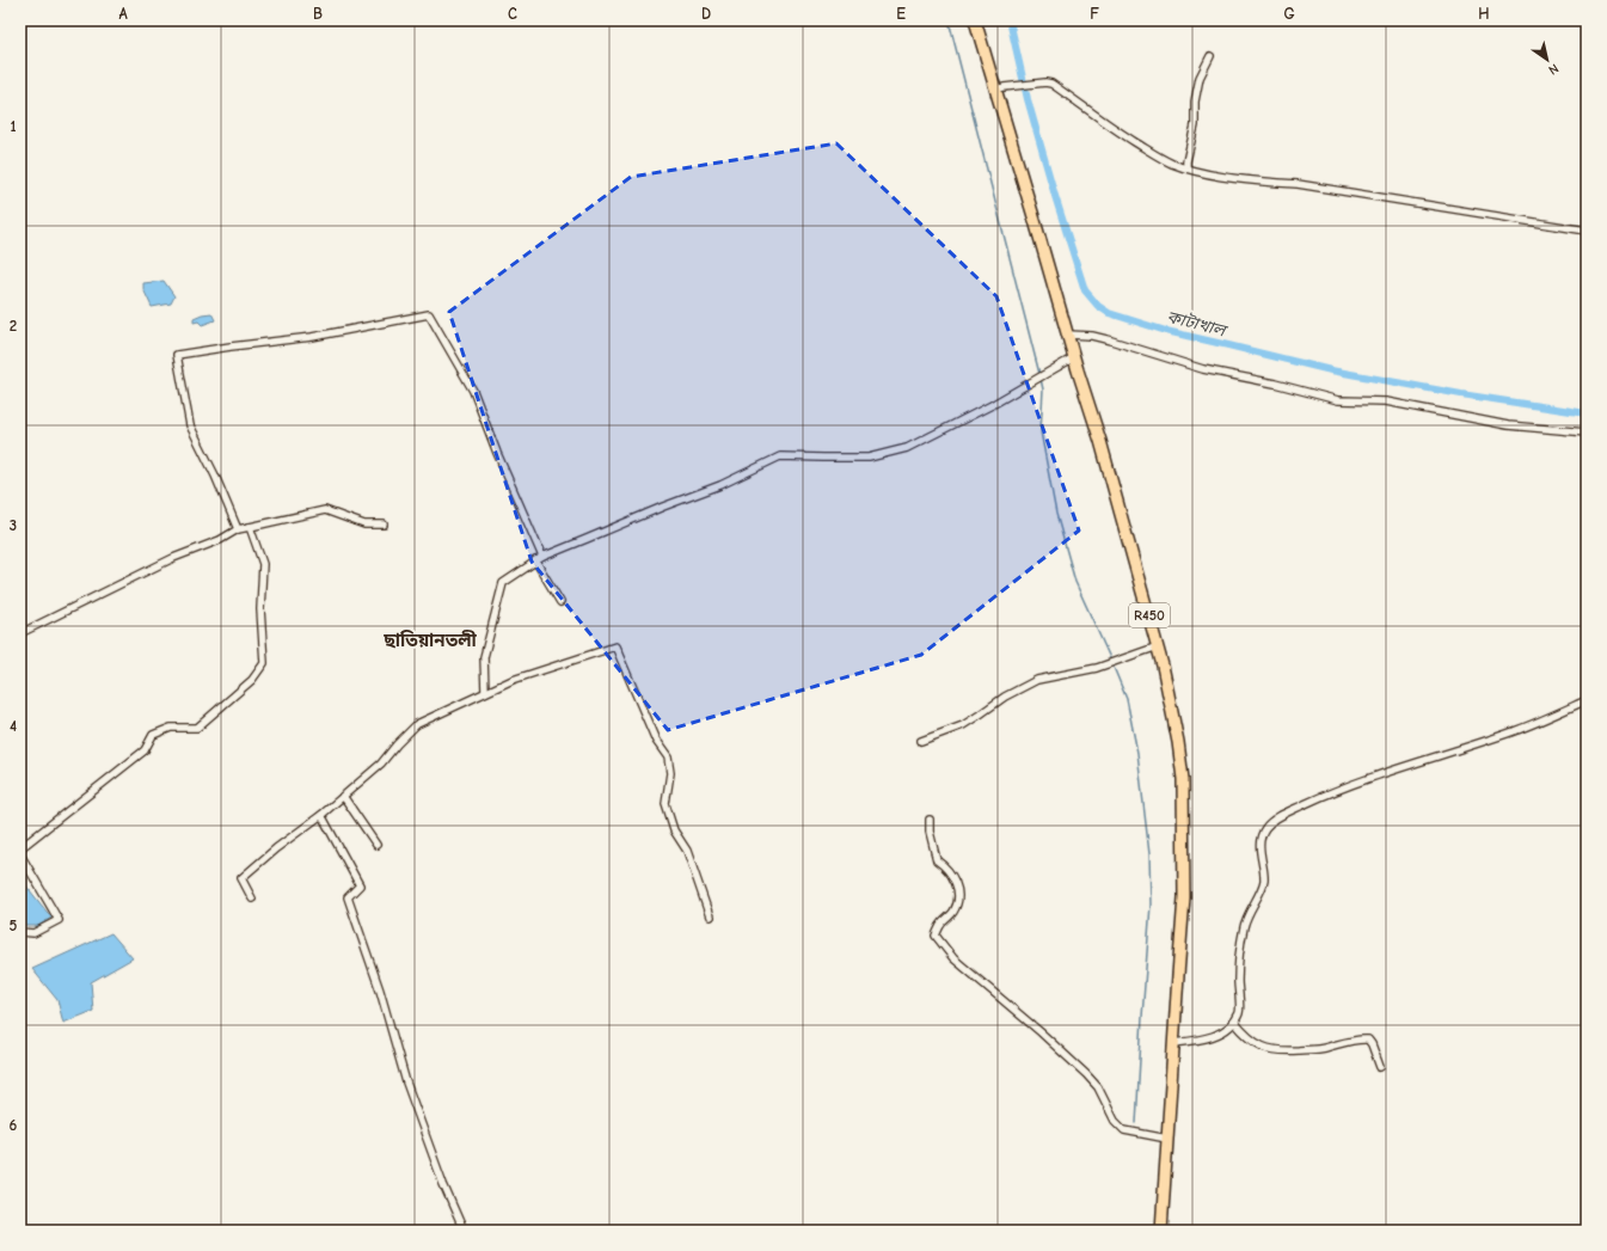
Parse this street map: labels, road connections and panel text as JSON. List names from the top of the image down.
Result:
{
  "streets": {
    "main road": ["R450"]
  },
  "districts": ["ছাতিয়ানতলী"],
  "water": ["কাটাখাল"],
  "north": "bottom right",
  "grid": {
    "columns": [
      "A",
      "B",
      "C",
      "D",
      "E",
      "F",
      "G",
      "H"
    ],
    "rows": [
      "1",
      "2",
      "3",
      "4",
      "5",
      "6"
    ]
  }
}
